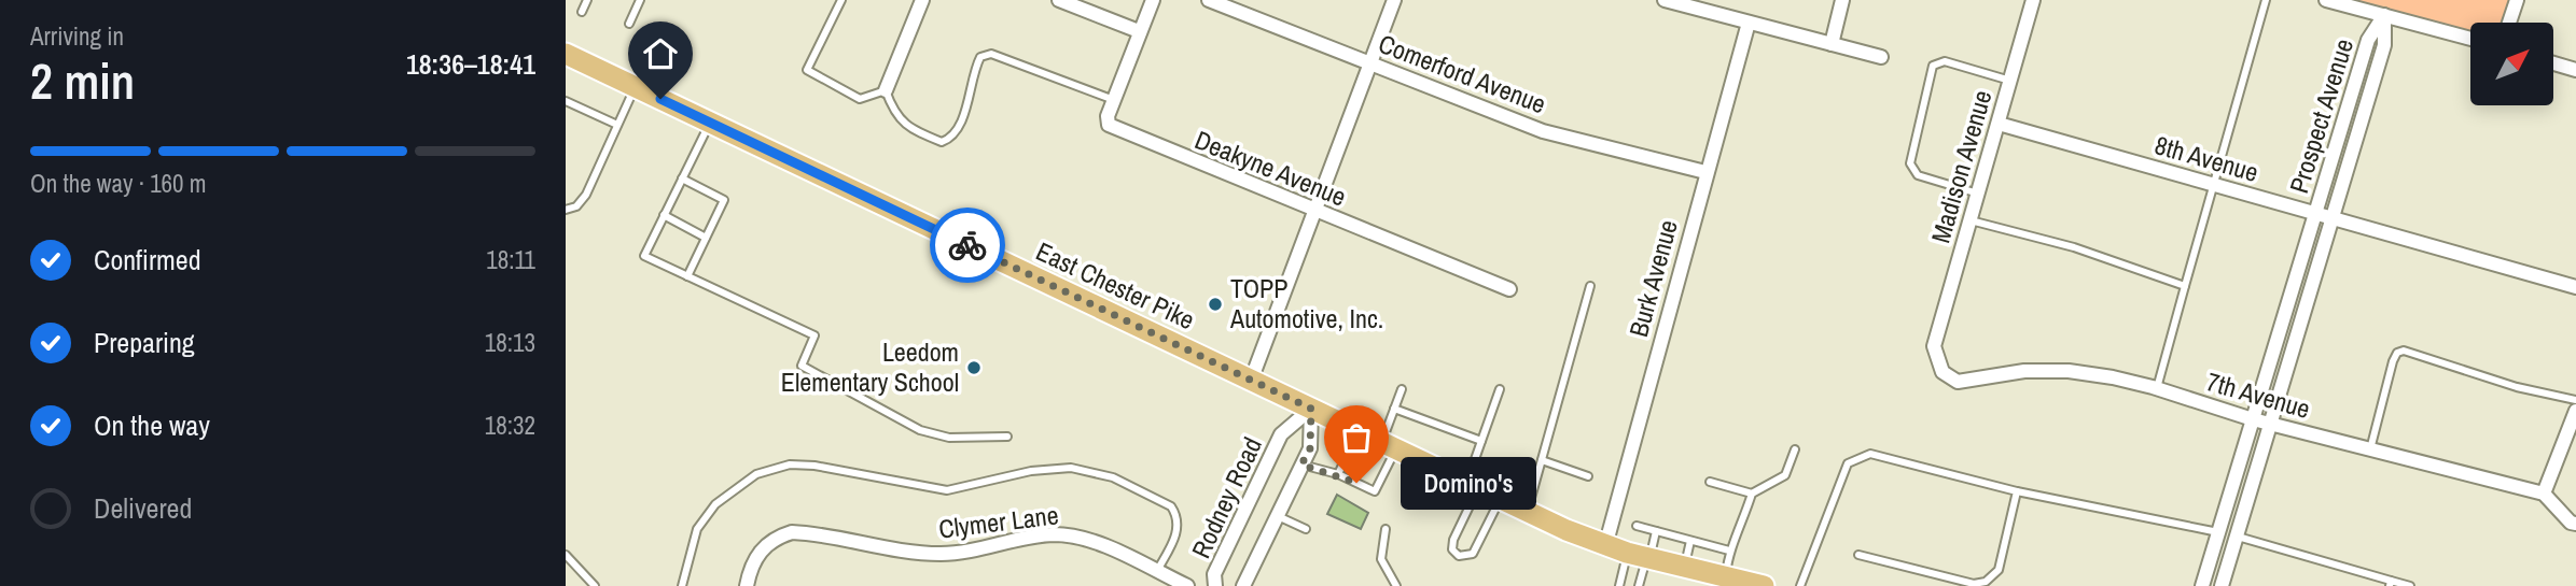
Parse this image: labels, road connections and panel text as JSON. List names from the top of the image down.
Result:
{
  "streets": {
    "main road": ["East Chester Pike"],
    "street": [
      "Comerford Avenue",
      "Prospect Avenue",
      "8th Avenue",
      "Madison Avenue",
      "Deakyne Avenue",
      "Burk Avenue",
      "7th Avenue",
      "Rodney Road",
      "Clymer Lane"
    ]
  },
  "crossings": [
    ["Comerford Avenue", "Burk Avenue"],
    ["Prospect Avenue", "8th Avenue"],
    ["Prospect Avenue", "7th Avenue"],
    ["8th Avenue", "Madison Avenue"],
    ["Madison Avenue", "7th Avenue"],
    ["Burk Avenue", "East Chester Pike"],
    ["East Chester Pike", "Rodney Road"]
  ],
  "places": ["TOPP Automotive, Inc.", "Leedom Elementary School", "Domino's"],
  "north": "top right",
  "page": {
    "heading": ["2 min", "Arriving in", "18:36–18:41"],
    "bar": "On the way · 160 m",
    "list": [
      ["Confirmed", "18:11"],
      ["Preparing", "18:13"],
      ["On the way", "18:32"],
      "Delivered"
    ],
    "bubble": "Domino's"
  }
}
